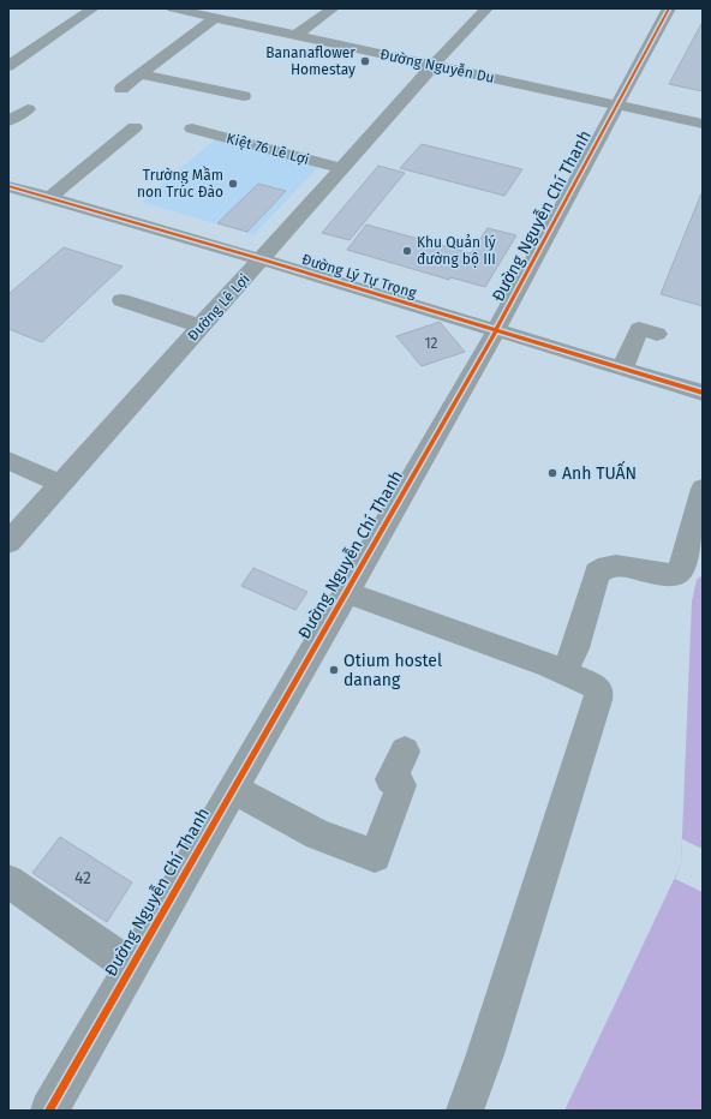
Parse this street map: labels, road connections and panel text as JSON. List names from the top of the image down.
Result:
{
  "streets": {
    "street": [
      "Đường Nguyễn Du",
      "Kiệt 76 Lê Lợi",
      "Đường Nguyễn Chí Thanh",
      "Đường Lý Tự Trọng",
      "Đường Lê Lợi"
    ]
  },
  "crossings": [
    ["Đường Nguyễn Du", "Đường Nguyễn Chí Thanh"],
    ["Đường Nguyễn Du", "Đường Lê Lợi"],
    ["Kiệt 76 Lê Lợi", "Đường Lê Lợi"],
    ["Đường Nguyễn Chí Thanh", "Đường Lý Tự Trọng"],
    ["Đường Lý Tự Trọng", "Đường Lê Lợi"]
  ],
  "places": [
    "Bananaflower Homestay",
    "Trường Mầm non Trúc Đào",
    "Khu Quản lý đường bộ III",
    "Anh TUẤN",
    "Otium hostel danang"
  ],
  "house_numbers": ["12", "42"]
}
